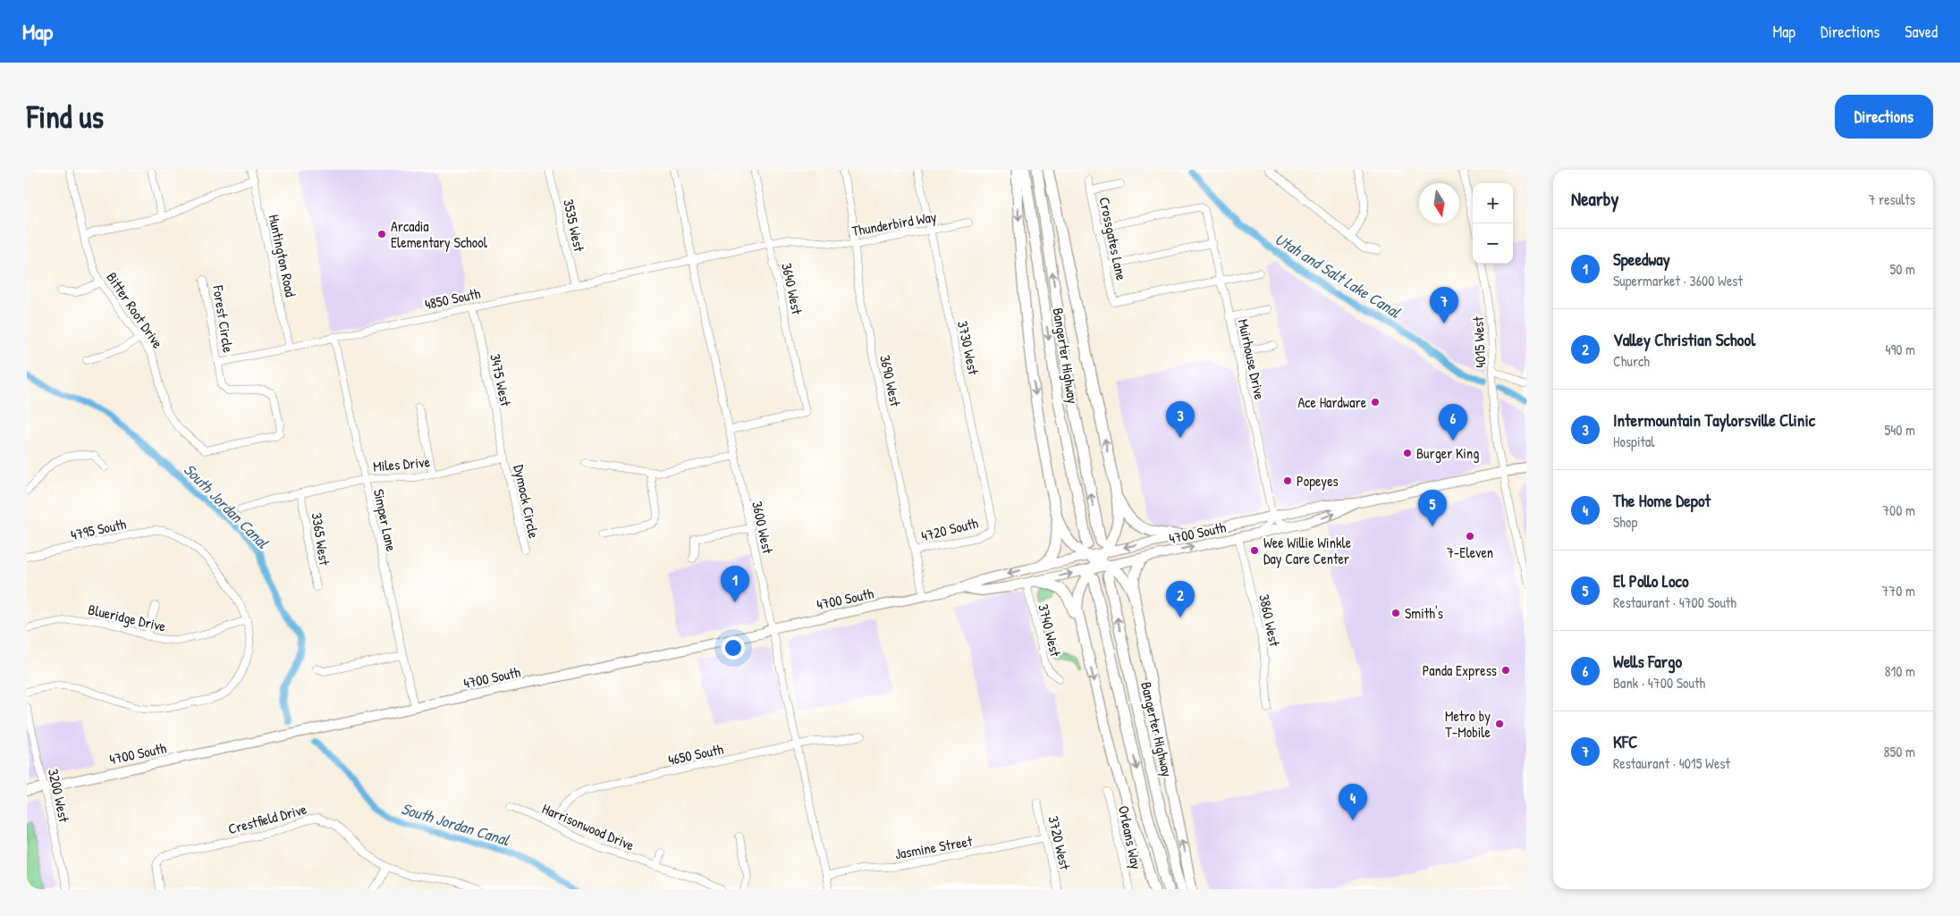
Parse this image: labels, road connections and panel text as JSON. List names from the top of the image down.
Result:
{
  "streets": {
    "highway": ["Bangerter Highway"],
    "main road": ["4700 South"],
    "street": [
      "Thunderbird Way",
      "3535 West",
      "Crossgates Lane",
      "Huntington Road",
      "3640 West",
      "4850 South",
      "Bitter Root Drive",
      "Forest Circle",
      "4015 West",
      "3730 West",
      "Muirhouse Drive",
      "3475 West",
      "3690 West",
      "Miles Drive",
      "Dymock Circle",
      "Simper Lane",
      "3600 West",
      "4795 South",
      "4720 South",
      "3365 West",
      "Blueridge Drive",
      "3860 West",
      "3740 West",
      "4650 South",
      "3200 West",
      "Crestfield Drive",
      "Harrisonwood Drive",
      "Orleans Way",
      "3720 West",
      "Jasmine Street"
    ]
  },
  "crossings": [
    ["Thunderbird Way", "3640 West"],
    ["Thunderbird Way", "4850 South"],
    ["Thunderbird Way", "3730 West"],
    ["Thunderbird Way", "3690 West"],
    ["Thunderbird Way", "3600 West"],
    ["3535 West", "4850 South"],
    ["Crossgates Lane", "Muirhouse Drive"],
    ["Huntington Road", "4850 South"],
    ["3640 West", "3600 West"],
    ["4850 South", "Forest Circle"],
    ["4850 South", "3475 West"],
    ["4850 South", "Simper Lane"],
    ["4850 South", "3600 West"],
    ["Bitter Root Drive", "Forest Circle"],
    ["4015 West", "4700 South"],
    ["3730 West", "4720 South"],
    ["Bangerter Highway", "4700 South"],
    ["Muirhouse Drive", "4700 South"],
    ["3475 West", "Miles Drive"],
    ["3475 West", "Dymock Circle"],
    ["3690 West", "4720 South"],
    ["3690 West", "4700 South"],
    ["Miles Drive", "Dymock Circle"],
    ["Miles Drive", "Simper Lane"],
    ["Miles Drive", "3365 West"],
    ["Simper Lane", "4700 South"],
    ["3600 West", "4700 South"],
    ["3600 West", "4650 South"],
    ["3600 West", "Jasmine Street"],
    ["4795 South", "Blueridge Drive"],
    ["4700 South", "3860 West"],
    ["4700 South", "3740 West"],
    ["4700 South", "3200 West"],
    ["4650 South", "Harrisonwood Drive"],
    ["3720 West", "Jasmine Street"]
  ],
  "water": ["Utah and Salt Lake Canal", "South Jordan Canal"],
  "places": [
    "Arcadia Elementary School",
    "Ace Hardware",
    "Burger King",
    "Popeyes",
    "7-Eleven",
    "Wee Willie Winkle Day Care Center",
    "Smith's",
    "Panda Express",
    "Metro by T-Mobile"
  ],
  "north": "bottom",
  "page": {
    "header": "Map",
    "nav": ["Map", "Directions", "Saved"],
    "buttons": "Directions",
    "title": "Find us",
    "heading": ["Nearby", "7 results"],
    "map_buttons": ["+", "−"],
    "list": [
      {
        "mark": "1",
        "name": "Speedway",
        "note": "Supermarket · 3600 West",
        "value": "50 m"
      },
      {
        "mark": "2",
        "name": "Valley Christian School",
        "note": "Church",
        "value": "490 m"
      },
      {
        "mark": "3",
        "name": "Intermountain Taylorsville Clinic",
        "note": "Hospital",
        "value": "540 m"
      },
      {
        "mark": "4",
        "name": "The Home Depot",
        "note": "Shop",
        "value": "700 m"
      },
      {
        "mark": "5",
        "name": "El Pollo Loco",
        "note": "Restaurant · 4700 South",
        "value": "770 m"
      },
      {
        "mark": "6",
        "name": "Wells Fargo",
        "note": "Bank · 4700 South",
        "value": "810 m"
      },
      {
        "mark": "7",
        "name": "KFC",
        "note": "Restaurant · 4015 West",
        "value": "850 m"
      }
    ],
    "pins": [
      "7",
      "3",
      "6",
      "5",
      "1",
      "2",
      "4"
    ]
  }
}
